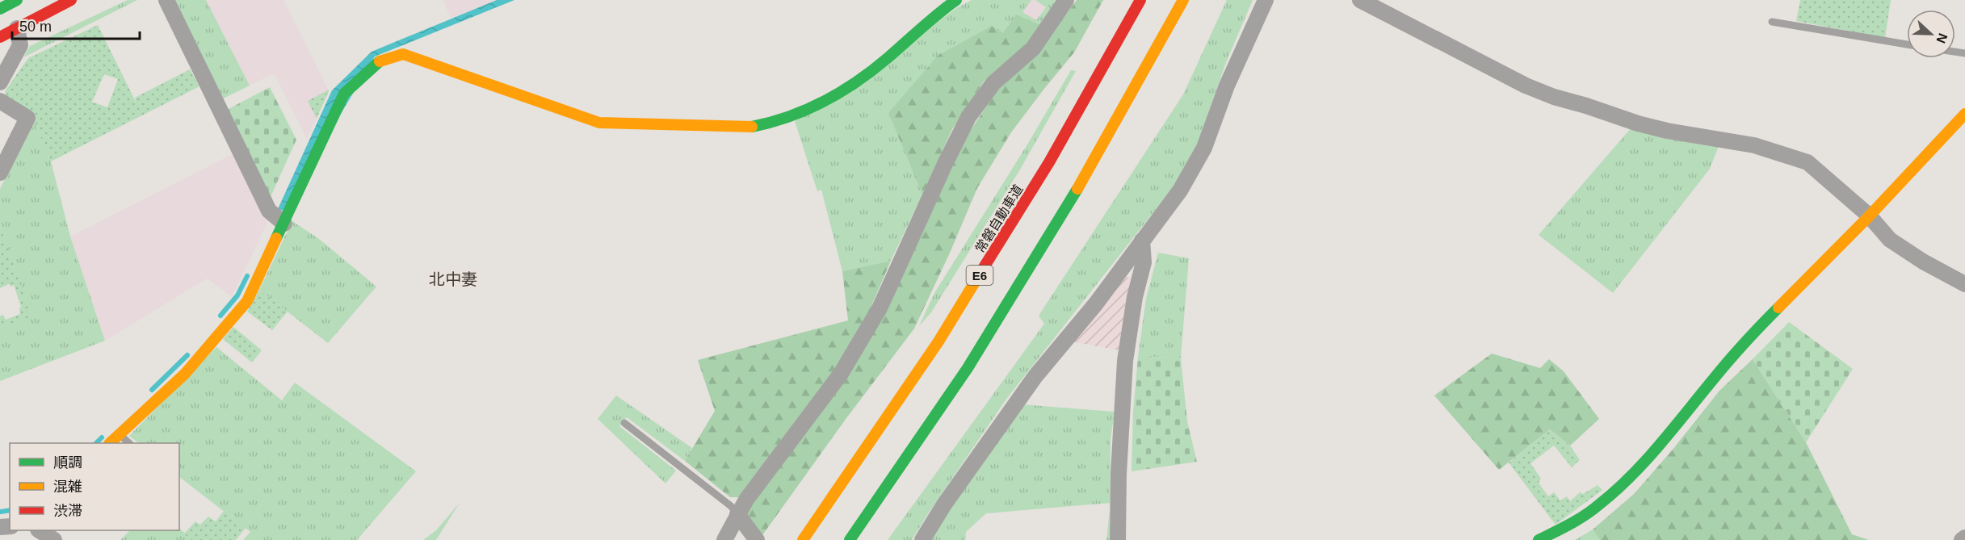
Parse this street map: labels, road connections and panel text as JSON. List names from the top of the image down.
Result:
{
  "streets": {
    "main road": ["常磐自動車道", "E6"]
  },
  "districts": ["北中妻"],
  "legend": ["順調", "混雑", "渋滞"],
  "scale_bar": "50 m",
  "north": "right"
}
